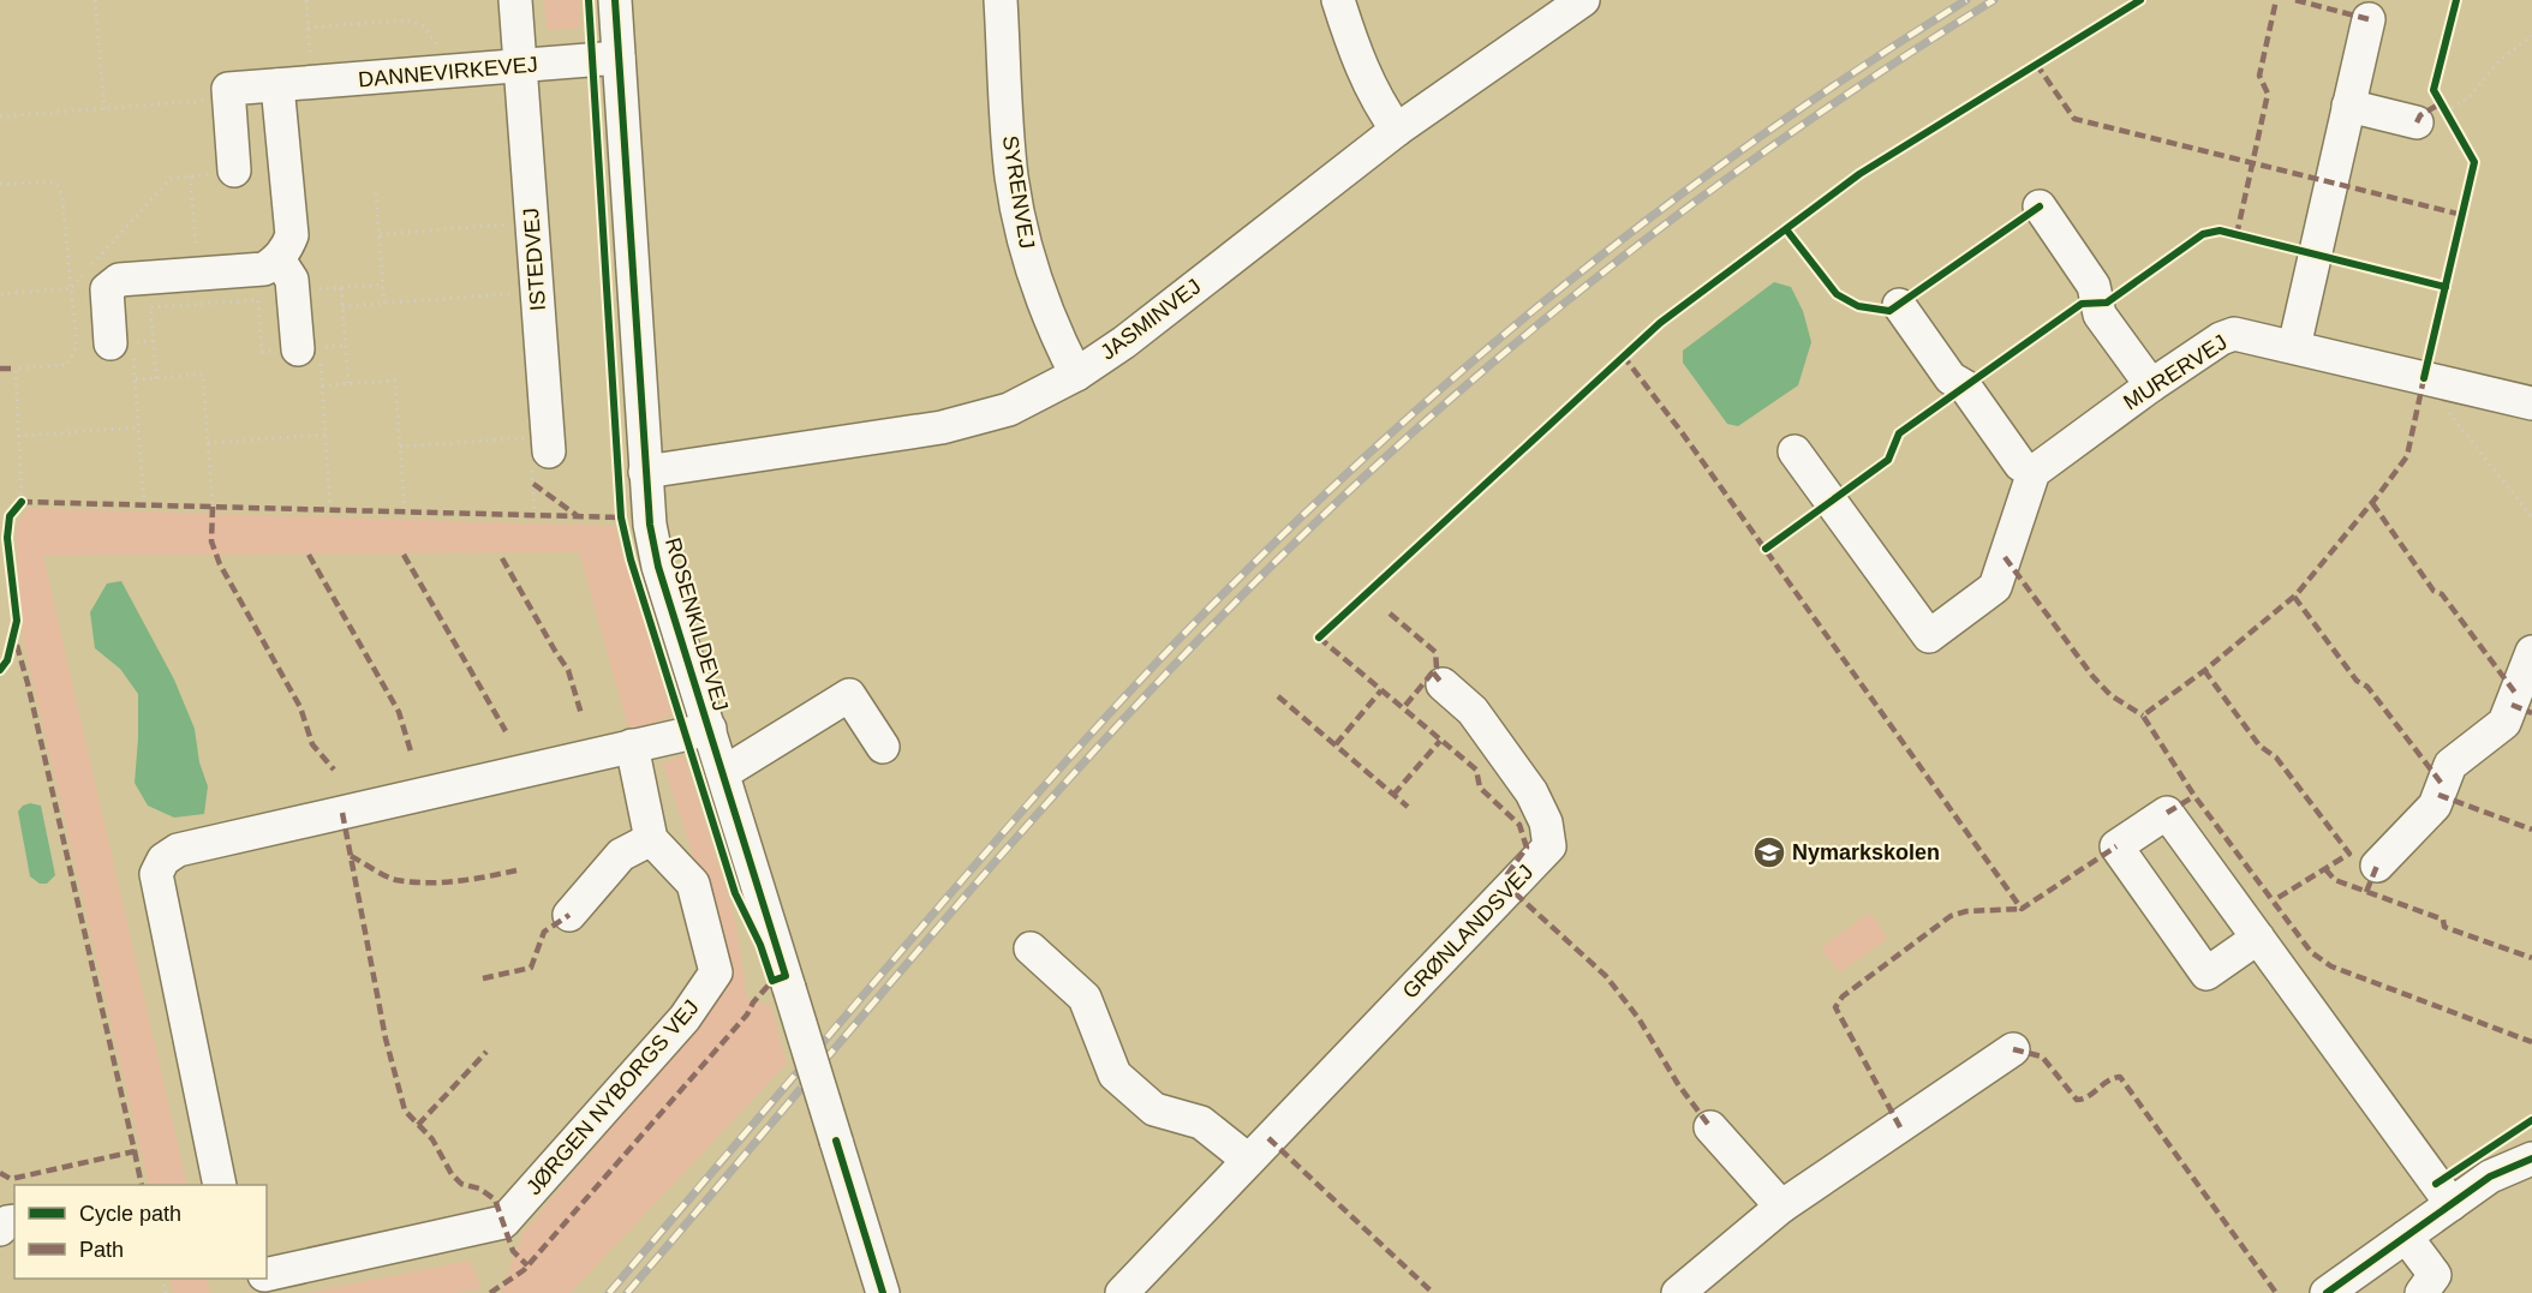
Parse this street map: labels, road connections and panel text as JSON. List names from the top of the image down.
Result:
{
  "streets": {
    "street": [
      "DANNEVIRKEVEJ",
      "SYRENVEJ",
      "ISTEDVEJ",
      "JASMINVEJ",
      "MURERVEJ",
      "ROSENKILDEVEJ",
      "GRØNLANDSVEJ",
      "JØRGEN NYBORGS VEJ"
    ]
  },
  "crossings": [
    ["DANNEVIRKEVEJ", "ISTEDVEJ"],
    ["DANNEVIRKEVEJ", "ROSENKILDEVEJ"],
    ["SYRENVEJ", "JASMINVEJ"],
    ["JASMINVEJ", "ROSENKILDEVEJ"]
  ],
  "places": {
    "school or university": ["Nymarkskolen"]
  },
  "legend": ["Cycle path", "Path"]
}
